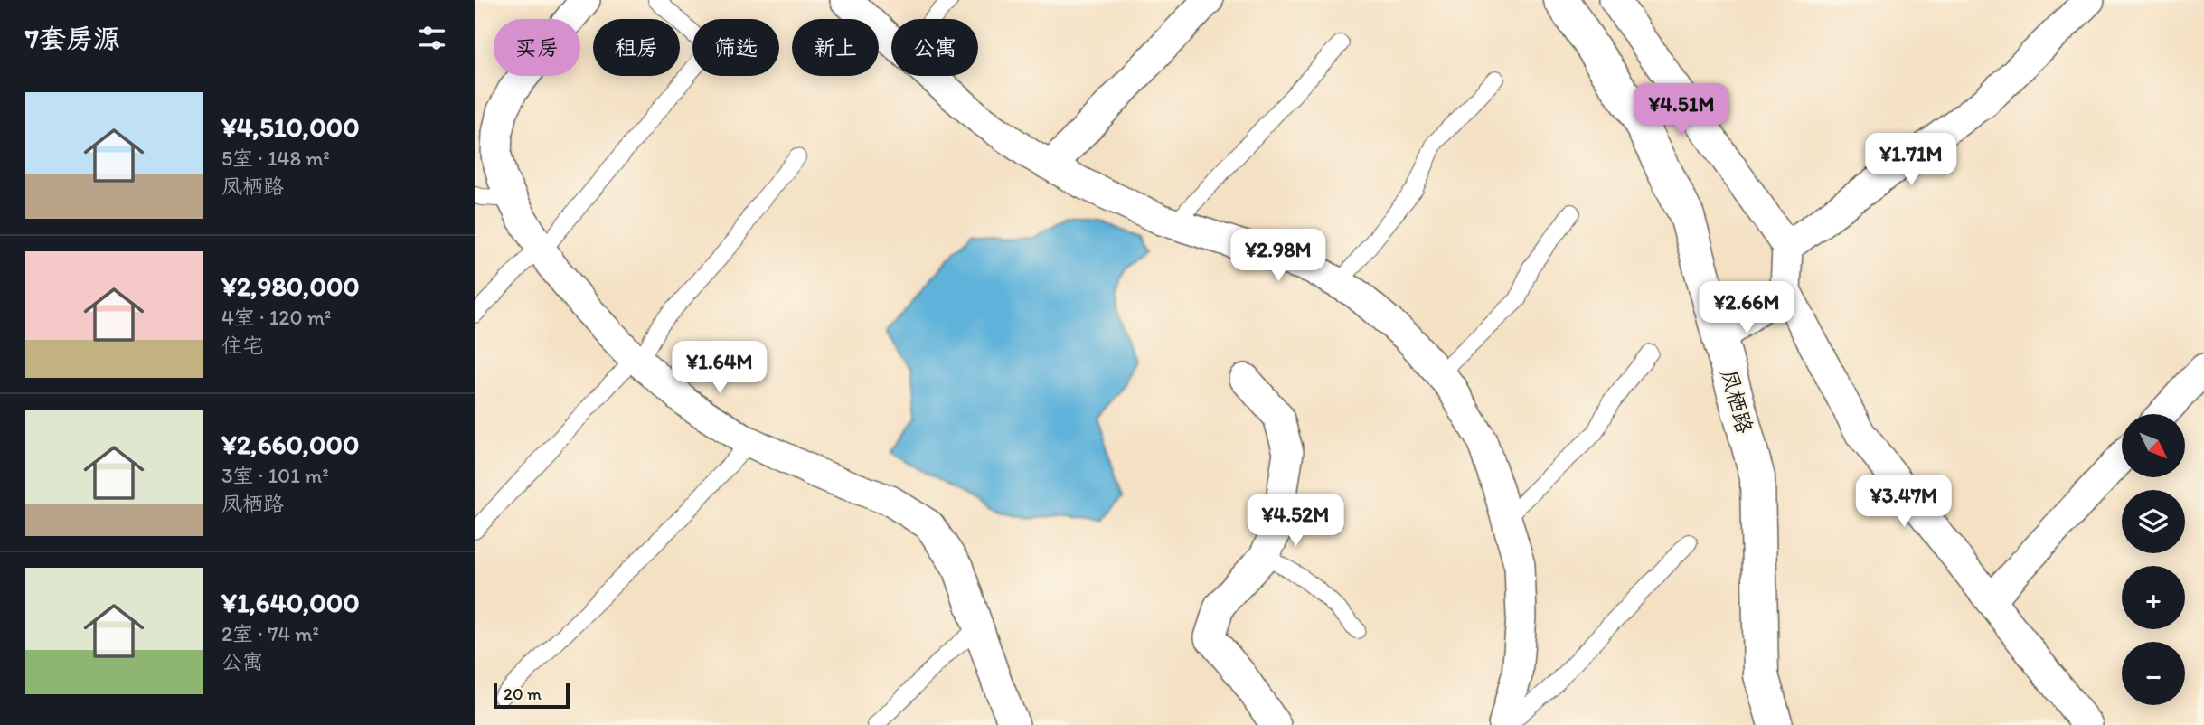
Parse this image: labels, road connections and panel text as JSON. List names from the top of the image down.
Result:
{
  "streets": {
    "street": ["凤栖路"]
  },
  "scale_bar": "20 m",
  "north": "bottom right",
  "page": {
    "heading": "7套房源",
    "chip": [
      "买房",
      "租房",
      "筛选",
      "新上",
      "公寓"
    ],
    "list": [
      {
        "name": "¥4,510,000",
        "note": "5室 · 148 m² · 凤栖路"
      },
      {
        "name": "¥2,980,000",
        "note": "4室 · 120 m² · 住宅"
      },
      {
        "name": "¥2,660,000",
        "note": "3室 · 101 m² · 凤栖路"
      },
      {
        "name": "¥1,640,000",
        "note": "2室 · 74 m² · 公寓"
      }
    ],
    "price": [
      "¥4.51M",
      "¥1.71M",
      "¥2.98M",
      "¥2.66M",
      "¥1.64M",
      "¥3.47M",
      "¥4.52M"
    ],
    "map_buttons": ["+", "−"],
    "scale": "20 m"
  }
}
